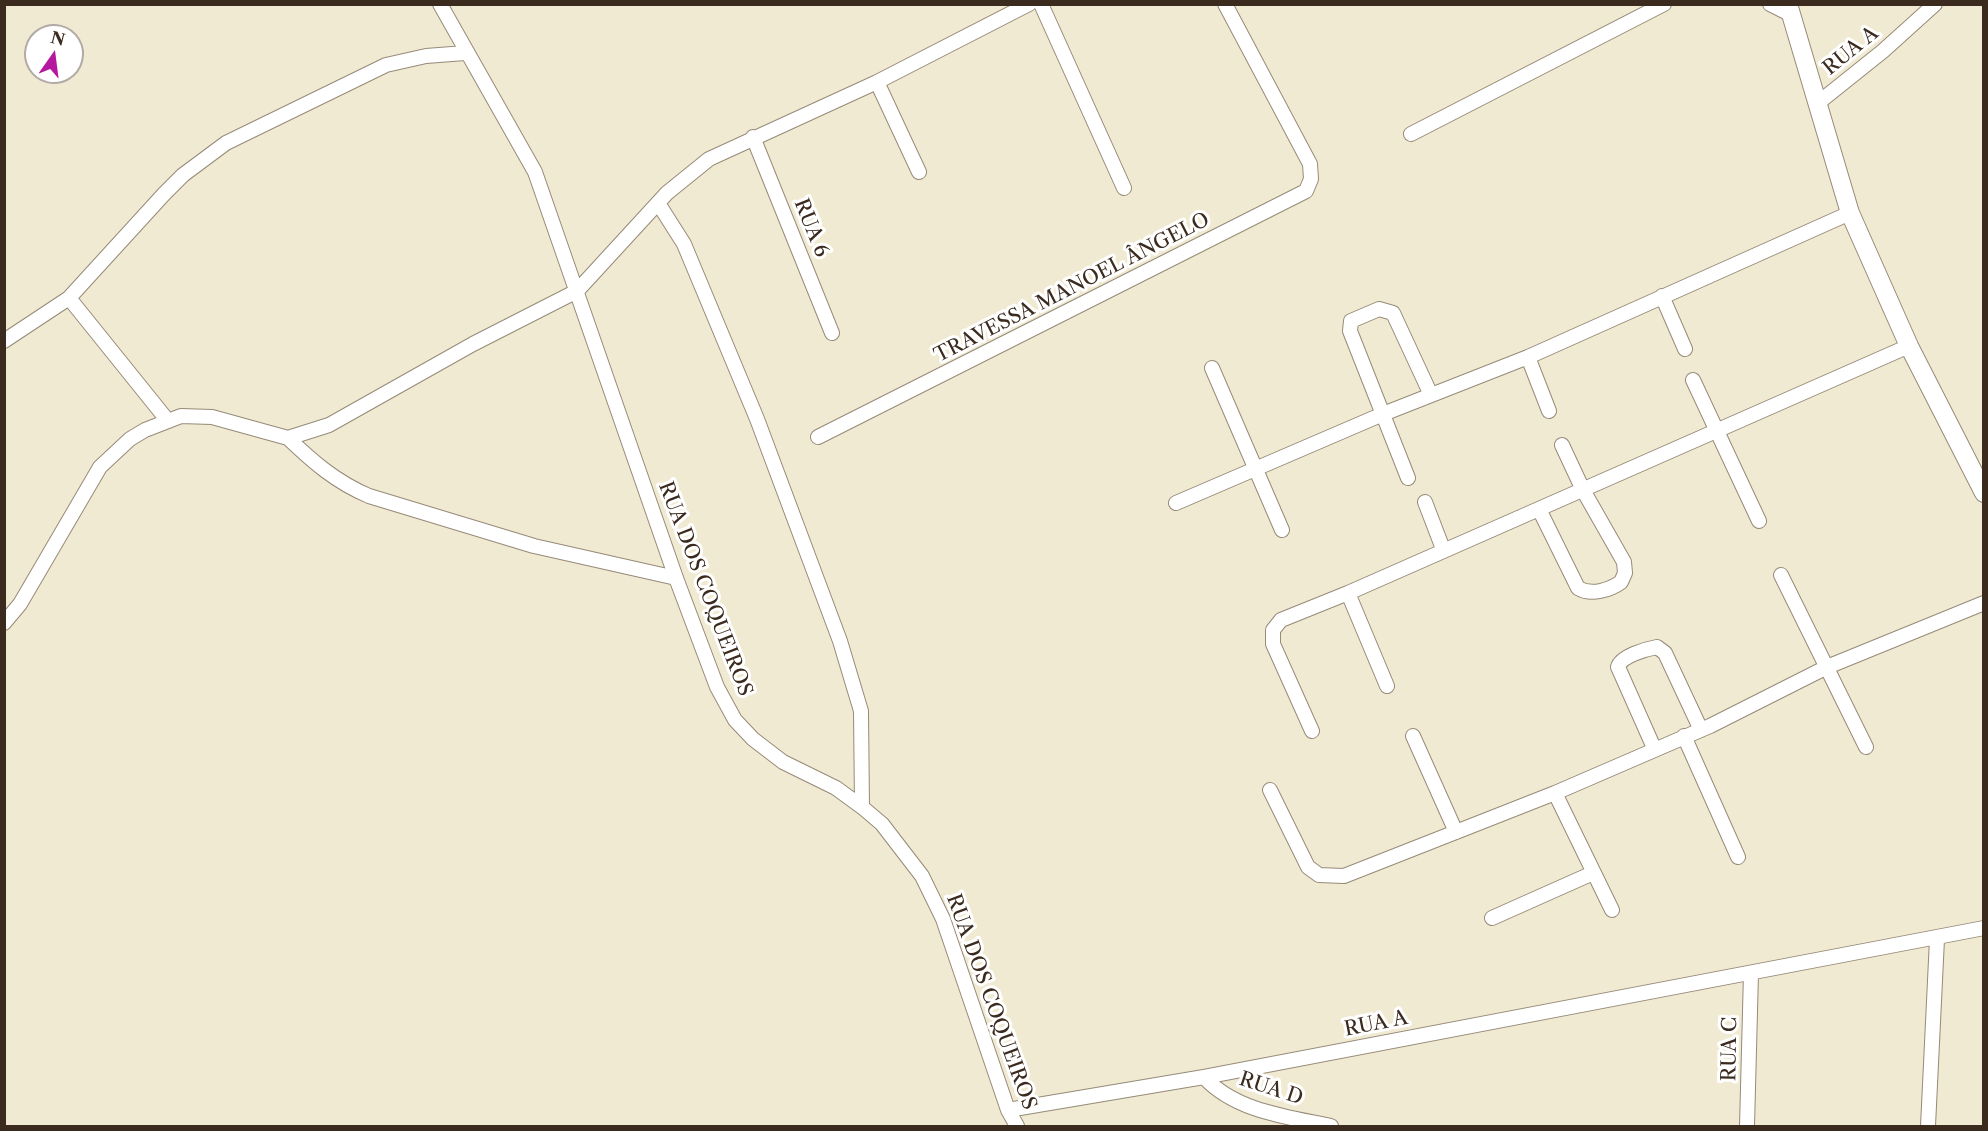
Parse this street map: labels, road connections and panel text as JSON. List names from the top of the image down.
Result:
{
  "streets": {
    "street": [
      "RUA A",
      "RUA 6",
      "TRAVESSA MANOEL ÂNGELO",
      "RUA DOS COQUEIROS",
      "RUA C",
      "RUA D"
    ]
  },
  "crossings": [
    ["RUA A", "RUA DOS COQUEIROS"],
    ["RUA A", "RUA C"],
    ["RUA A", "RUA D"]
  ],
  "north": "top"
}
